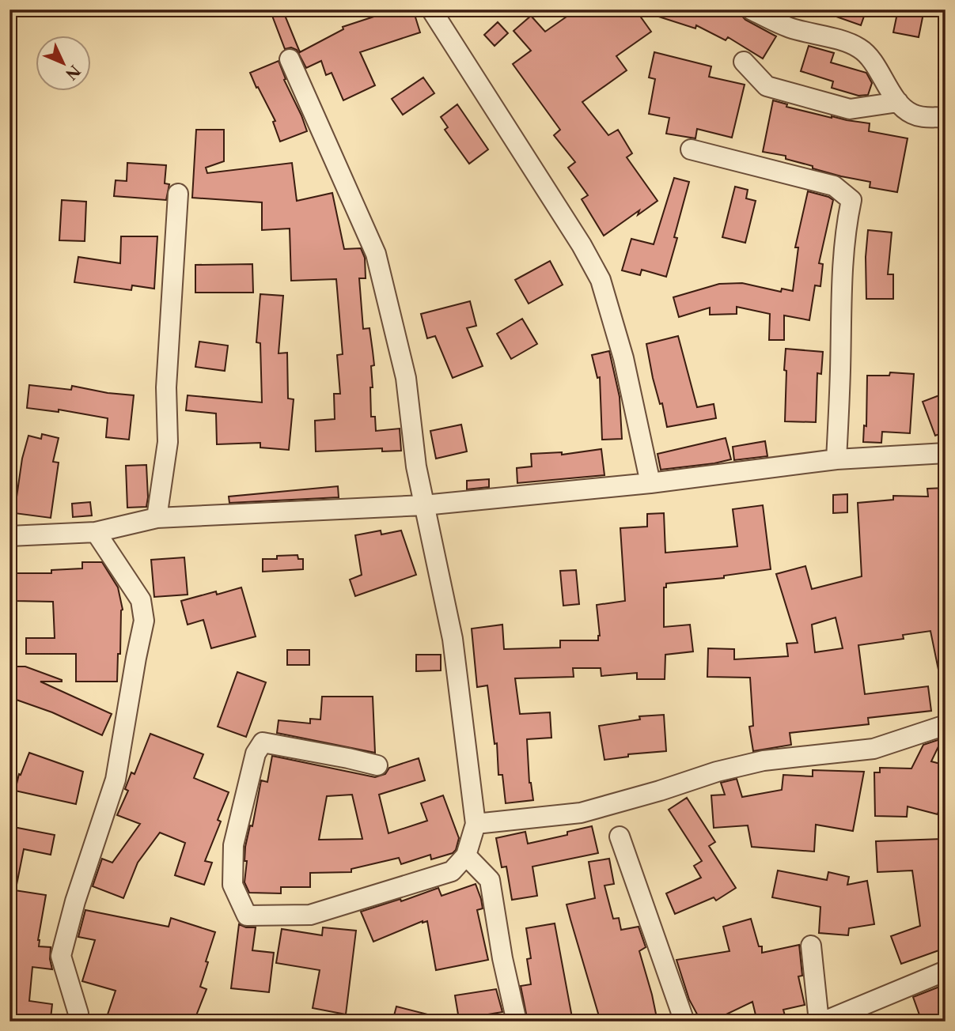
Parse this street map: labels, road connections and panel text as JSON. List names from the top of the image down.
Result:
{
  "north": "bottom right"
}
